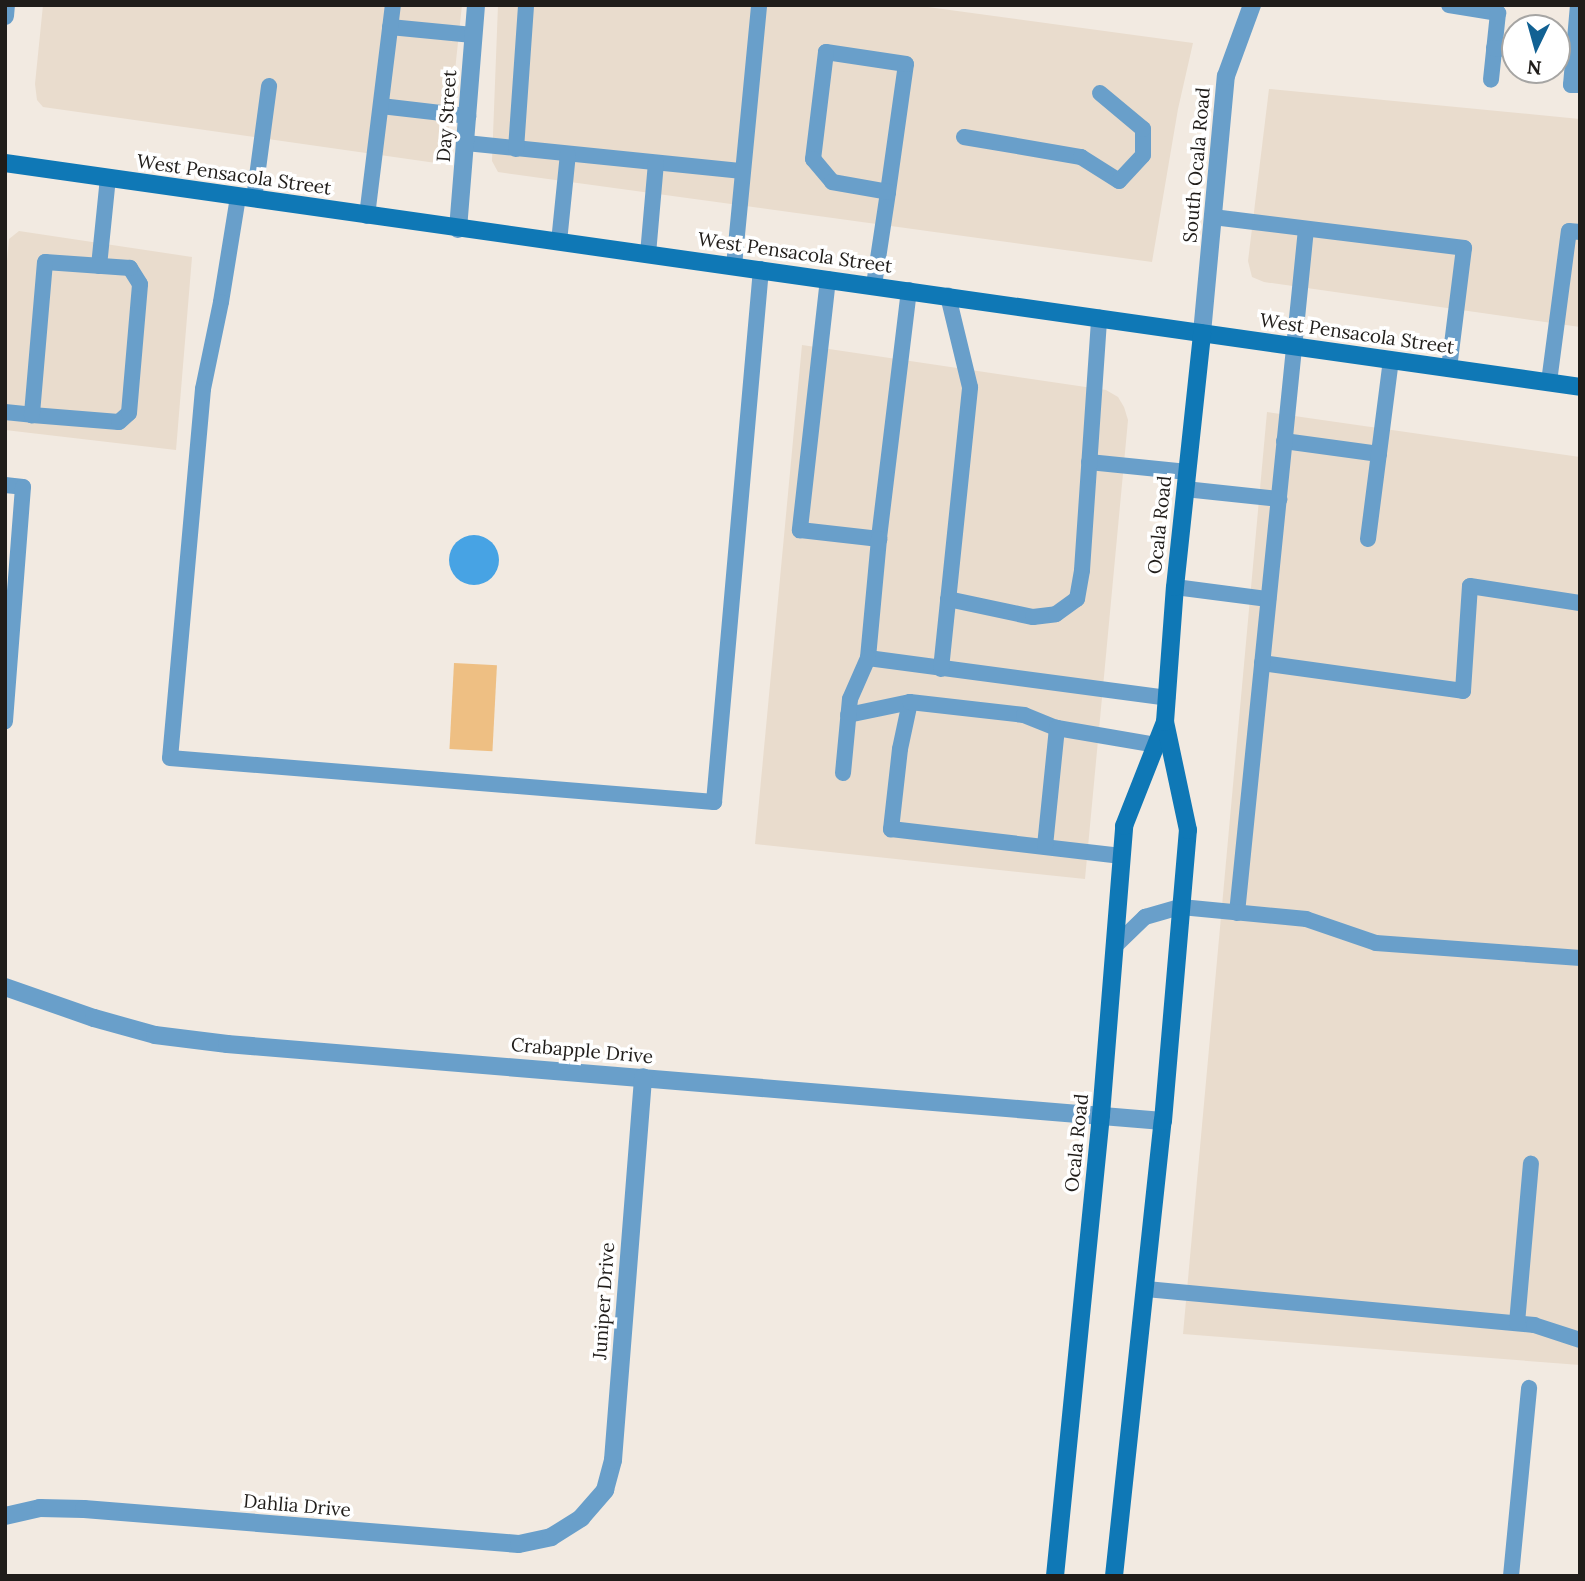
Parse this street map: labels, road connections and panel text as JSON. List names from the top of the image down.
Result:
{
  "streets": {
    "main road": ["West Pensacola Street", "Ocala Road"],
    "street": [
      "Day Street",
      "South Ocala Road",
      "Crabapple Drive",
      "Juniper Drive",
      "Dahlia Drive"
    ]
  },
  "crossings": [
    ["Day Street", "West Pensacola Street"],
    ["South Ocala Road", "West Pensacola Street"],
    ["South Ocala Road", "Ocala Road"],
    ["West Pensacola Street", "Ocala Road"],
    ["Ocala Road", "Crabapple Drive"],
    ["Crabapple Drive", "Juniper Drive"],
    ["Juniper Drive", "Dahlia Drive"]
  ],
  "north": "bottom"
}
